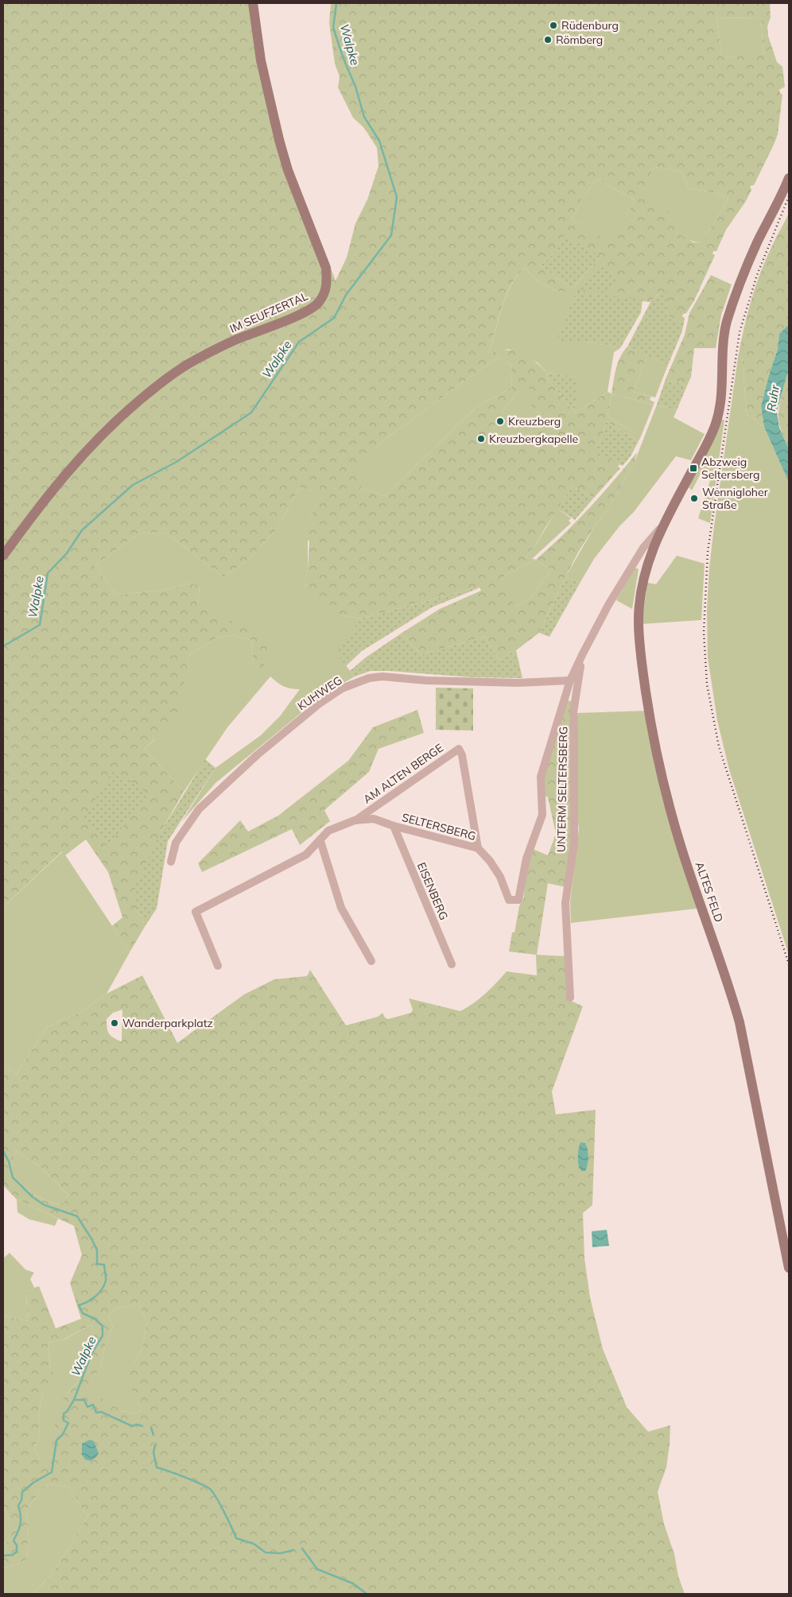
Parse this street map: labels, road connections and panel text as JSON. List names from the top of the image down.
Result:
{
  "streets": {
    "main road": ["IM SEUFZERTAL", "ALTES FELD"],
    "street": [
      "KUHWEG",
      "AM ALTEN BERGE",
      "UNTERM SELTERSBERG",
      "SELTERSBERG",
      "EISENBERG"
    ]
  },
  "crossings": [
    ["KUHWEG", "SELTERSBERG"],
    ["AM ALTEN BERGE", "SELTERSBERG"],
    ["SELTERSBERG", "EISENBERG"]
  ],
  "water": ["Walpke", "Ruhr"],
  "places": {
    "other": [
      "Rüdenburg",
      "Römberg",
      "Kreuzberg",
      "Kreuzbergkapelle",
      "Wennigloher Straße",
      "Wanderparkplatz"
    ],
    "transit": ["Abzweig Seltersberg"]
  }
}
